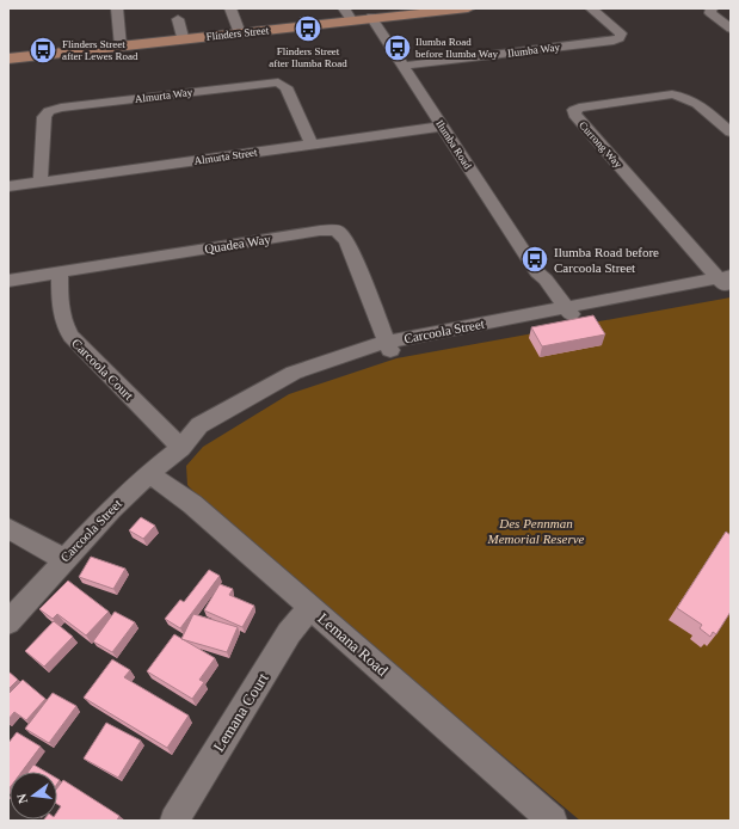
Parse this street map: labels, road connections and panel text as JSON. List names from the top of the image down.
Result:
{
  "streets": {
    "main road": ["Flinders Street"],
    "street": [
      "Ilumba Way",
      "Almurta Way",
      "Ilumba Road",
      "Currong Way",
      "Almurta Street",
      "Quadea Way",
      "Carcoola Street",
      "Carcoola Court",
      "Lemana Road",
      "Lemana Court"
    ]
  },
  "crossings": [
    ["Flinders Street", "Ilumba Road"],
    ["Ilumba Way", "Ilumba Road"],
    ["Almurta Way", "Almurta Street"],
    ["Ilumba Road", "Almurta Street"],
    ["Ilumba Road", "Carcoola Street"],
    ["Currong Way", "Carcoola Street"],
    ["Quadea Way", "Carcoola Street"],
    ["Quadea Way", "Carcoola Court"],
    ["Carcoola Street", "Carcoola Court"],
    ["Carcoola Street", "Lemana Road"],
    ["Lemana Road", "Lemana Court"]
  ],
  "parks": ["Des Pennman Memorial Reserve"],
  "places": {
    "bus stop": [
      "Flinders Street after Ilumba Road",
      "Ilumba Road before Ilumba Way",
      "Flinders Street after Lewes Road",
      "Ilumba Road before Carcoola Street"
    ]
  },
  "north": "left"
}
